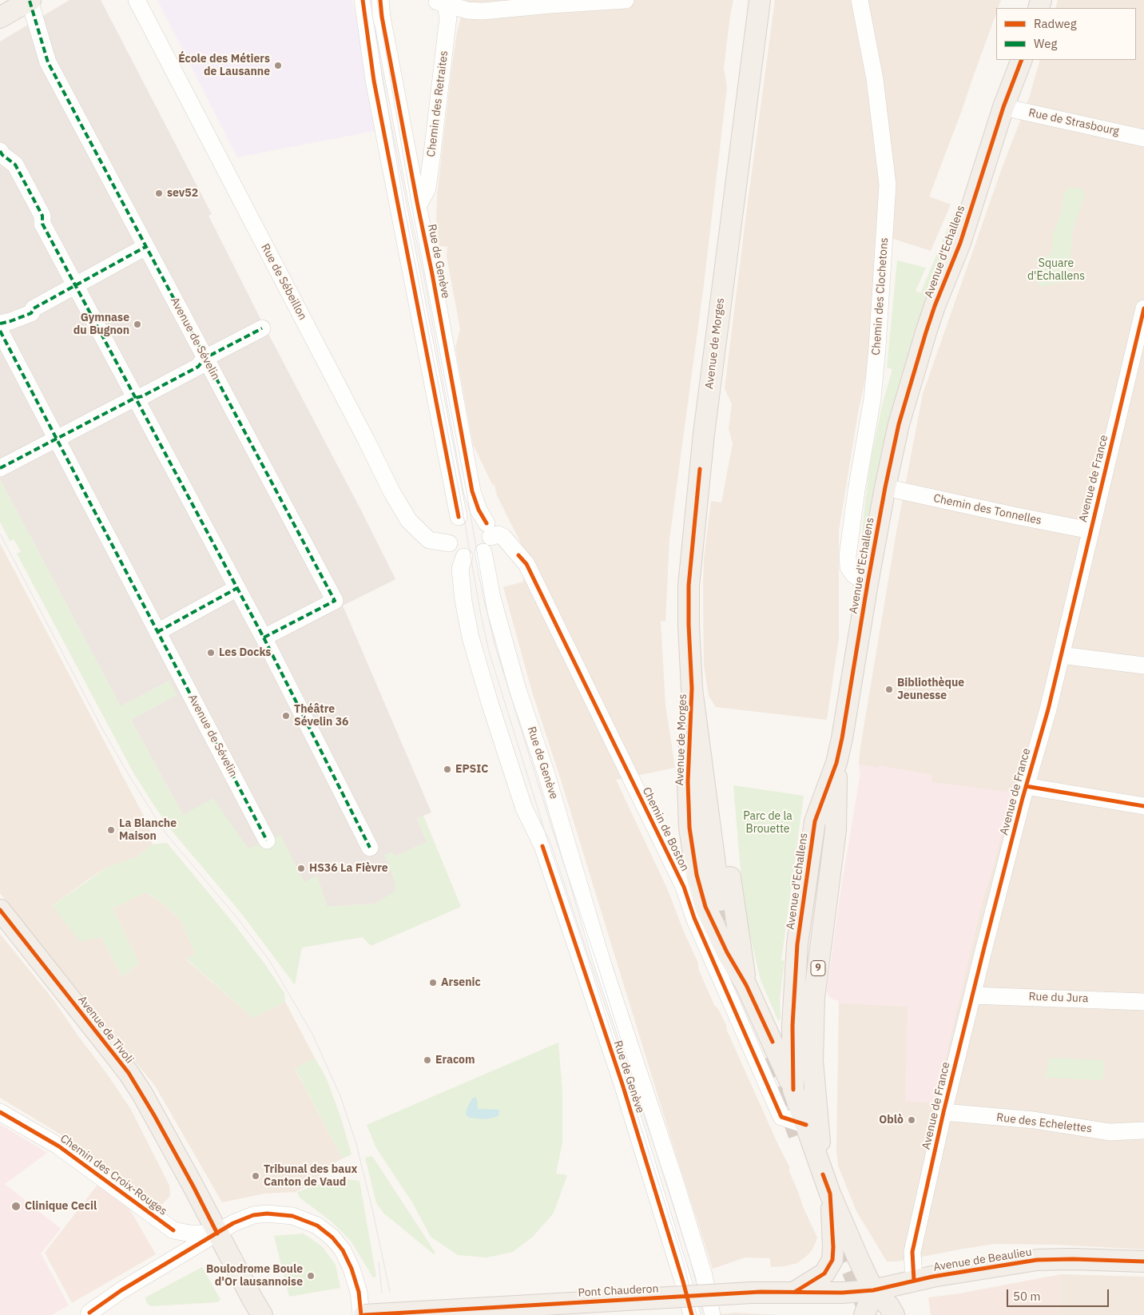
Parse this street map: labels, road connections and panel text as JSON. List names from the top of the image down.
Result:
{
  "streets": {
    "main road": [
      "Avenue d'Echallens",
      "Avenue de Sévelin",
      "Avenue de Morges",
      "9",
      "Avenue de Tivoli",
      "Avenue de Beaulieu",
      "Pont Chauderon"
    ],
    "street": [
      "Chemin des Retraites",
      "Rue de Strasbourg",
      "Rue de Genève",
      "Rue de Sébeillon",
      "Chemin des Clochetons",
      "Avenue de France",
      "Chemin des Tonnelles",
      "Chemin de Boston",
      "Rue du Jura",
      "Rue des Echelettes",
      "Chemin des Croix-Rouges"
    ]
  },
  "crossings": [
    ["Chemin des Retraites", "Rue de Genève"],
    ["Rue de Strasbourg", "Avenue d'Echallens"],
    ["Avenue d'Echallens", "Chemin des Clochetons"],
    ["Avenue d'Echallens", "Avenue de Morges"],
    ["Avenue d'Echallens", "Chemin des Tonnelles"],
    ["Avenue d'Echallens", "Chemin de Boston"],
    ["Avenue d'Echallens", "9"],
    ["Rue de Genève", "Rue de Sébeillon"],
    ["Rue de Genève", "Chemin de Boston"],
    ["Rue de Sébeillon", "Chemin de Boston"],
    ["Avenue de France", "Chemin des Tonnelles"],
    ["Avenue de France", "Rue du Jura"],
    ["Avenue de France", "Rue des Echelettes"],
    ["Avenue de France", "Avenue de Beaulieu"],
    ["9", "Avenue de Beaulieu"],
    ["9", "Pont Chauderon"],
    ["Avenue de Tivoli", "Chemin des Croix-Rouges"],
    ["Avenue de Beaulieu", "Pont Chauderon"]
  ],
  "parks": ["Square d'Echallens", "Parc de la Brouette"],
  "places": [
    "École des Métiers de Lausanne",
    "sev52",
    "Gymnase du Bugnon",
    "Les Docks",
    "Bibliothèque Jeunesse",
    "Théâtre Sévelin 36",
    "EPSIC",
    "La Blanche Maison",
    "HS36 La Fièvre",
    "Arsenic",
    "Eracom",
    "Oblò",
    "Tribunal des baux Canton de Vaud",
    "Clinique Cecil",
    "Boulodrome Boule d'Or lausannoise"
  ],
  "legend": ["Radweg", "Weg"],
  "scale_bar": "50 m"
}
